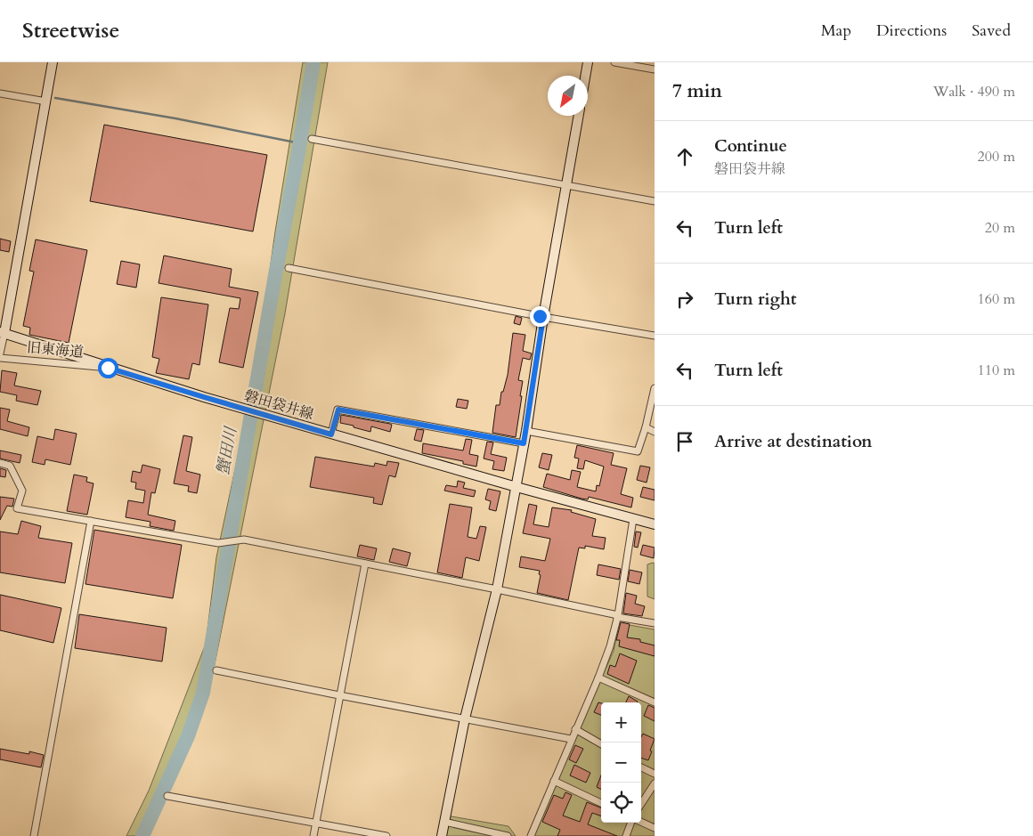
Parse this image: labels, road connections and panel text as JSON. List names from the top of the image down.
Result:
{
  "streets": {
    "street": ["旧東海道", "磐田袋井線"]
  },
  "crossings": [
    ["旧東海道", "磐田袋井線"]
  ],
  "water": ["蟹田川"],
  "north": "bottom left",
  "page": {
    "header": "Streetwise",
    "nav": ["Map", "Directions", "Saved"],
    "heading": ["7 min", "Walk · 490 m"],
    "list": [
      ["Continue", "磐田袋井線", "200 m"],
      ["Turn left", "20 m"],
      ["Turn right", "160 m"],
      ["Turn left", "110 m"],
      "Arrive at destination"
    ],
    "map_buttons": ["+", "−"]
  }
}
